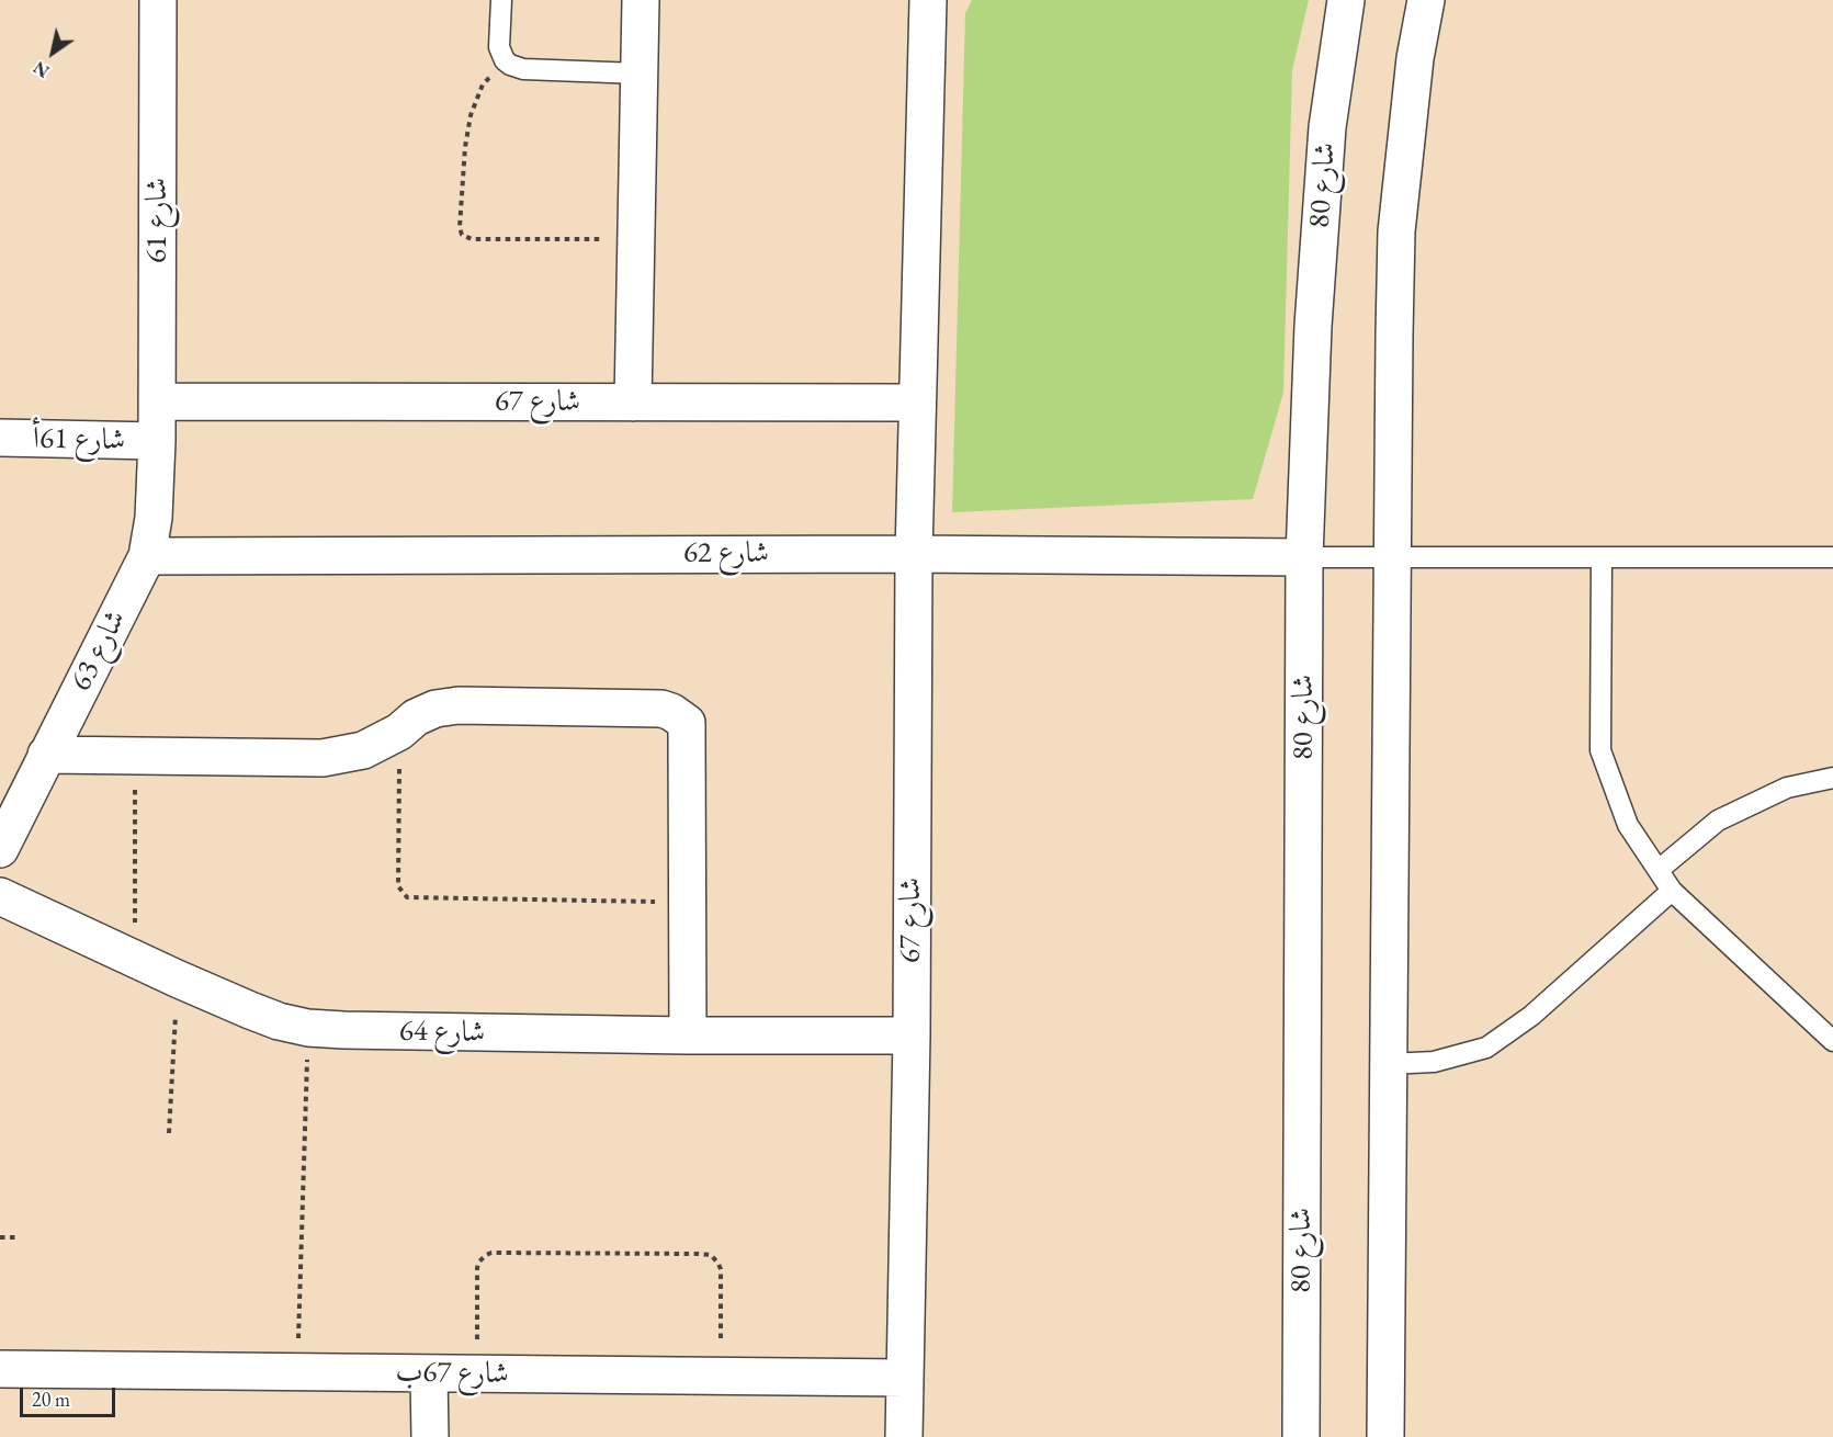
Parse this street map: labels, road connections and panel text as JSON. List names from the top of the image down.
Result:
{
  "streets": {
    "street": [
      "شارع 80",
      "شارع 61",
      "شارع 67",
      "شارع 61أ",
      "شارع 62",
      "شارع 63",
      "شارع 64",
      "شارع 67ب"
    ]
  },
  "crossings": [
    ["شارع 80", "شارع 62"],
    ["شارع 61", "شارع 67"],
    ["شارع 61", "شارع 61أ"],
    ["شارع 61", "شارع 63"],
    ["شارع 67", "شارع 62"],
    ["شارع 67", "شارع 64"],
    ["شارع 67", "شارع 67ب"],
    ["شارع 61أ", "شارع 63"],
    ["شارع 62", "شارع 63"]
  ],
  "scale_bar": "20 m",
  "north": "bottom left"
}
